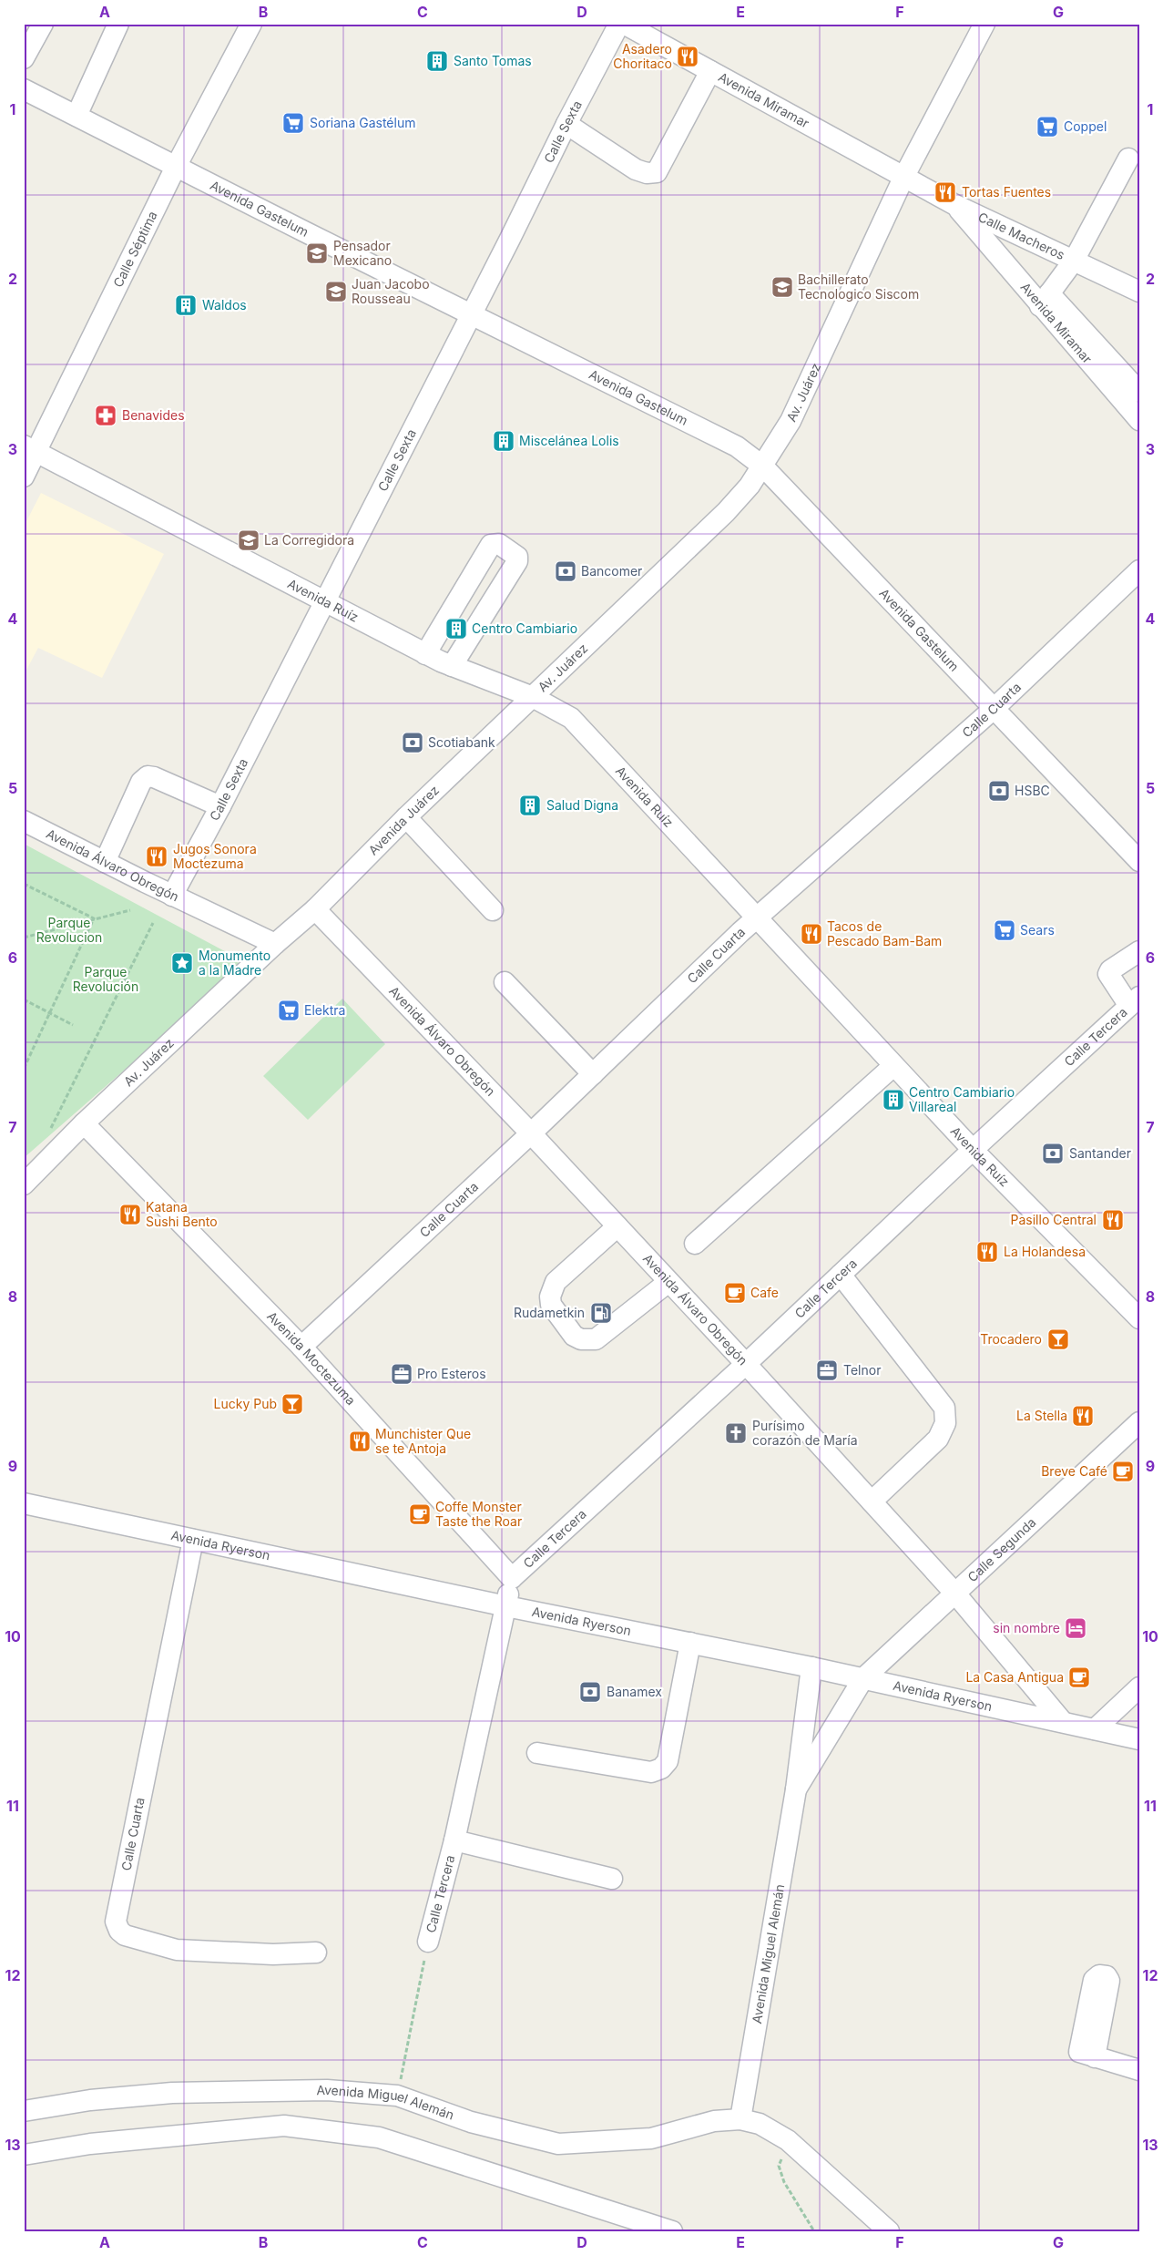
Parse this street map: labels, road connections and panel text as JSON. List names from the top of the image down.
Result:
{
  "streets": {
    "street": [
      "Avenida Miramar",
      "Calle Sexta",
      "Avenida Gastelum",
      "Calle Macheros",
      "Calle Séptima",
      "Av. Juárez",
      "Avenida Ruíz",
      "Calle Cuarta",
      "Avenida Juárez",
      "Avenida Álvaro Obregón",
      "Calle Tercera",
      "Avenida Moctezuma",
      "Avenida Ryerson",
      "Calle Segunda",
      "Avenida Miguel Alemán"
    ]
  },
  "crossings": [
    ["Avenida Miramar", "Calle Macheros"],
    ["Avenida Miramar", "Av. Juárez"],
    ["Calle Sexta", "Avenida Gastelum"],
    ["Calle Sexta", "Avenida Ruíz"],
    ["Calle Sexta", "Avenida Álvaro Obregón"],
    ["Avenida Gastelum", "Calle Séptima"],
    ["Avenida Gastelum", "Av. Juárez"],
    ["Avenida Gastelum", "Calle Cuarta"],
    ["Calle Macheros", "Av. Juárez"],
    ["Calle Séptima", "Avenida Ruíz"],
    ["Av. Juárez", "Avenida Ruíz"],
    ["Av. Juárez", "Avenida Juárez"],
    ["Av. Juárez", "Avenida Álvaro Obregón"],
    ["Av. Juárez", "Avenida Moctezuma"],
    ["Avenida Ruíz", "Calle Cuarta"],
    ["Avenida Ruíz", "Avenida Juárez"],
    ["Avenida Ruíz", "Calle Tercera"],
    ["Calle Cuarta", "Avenida Álvaro Obregón"],
    ["Calle Cuarta", "Avenida Moctezuma"],
    ["Calle Cuarta", "Avenida Ryerson"],
    ["Avenida Juárez", "Avenida Álvaro Obregón"],
    ["Avenida Álvaro Obregón", "Calle Tercera"],
    ["Avenida Álvaro Obregón", "Avenida Ryerson"],
    ["Avenida Álvaro Obregón", "Calle Segunda"],
    ["Calle Tercera", "Avenida Moctezuma"],
    ["Calle Tercera", "Avenida Ryerson"],
    ["Avenida Ryerson", "Calle Segunda"],
    ["Avenida Ryerson", "Avenida Miguel Alemán"],
    ["Calle Segunda", "Avenida Miguel Alemán"]
  ],
  "parks": ["Parque Revolucion", "Parque Revolución"],
  "places": {
    "restaurant": [
      "Asadero Choritaco",
      "Tortas Fuentes",
      "Jugos Sonora Moctezuma",
      "Tacos de Pescado Bam-Bam",
      "Katana Sushi Bento",
      "Pasillo Central",
      "La Holandesa",
      "La Stella",
      "Munchister Que se te Antoja"
    ],
    "building": [
      "Santo Tomas",
      "Waldos",
      "Miscelánea Lolis",
      "Centro Cambiario",
      "Salud Digna",
      "Centro Cambiario Villareal"
    ],
    "supermarket": [
      "Soriana Gastélum",
      "Coppel",
      "Sears",
      "Elektra"
    ],
    "school or university": [
      "Pensador Mexicano",
      "Bachillerato Tecnologico Siscom",
      "Juan Jacobo Rousseau",
      "La Corregidora"
    ],
    "pharmacy": ["Benavides"],
    "bank": [
      "Bancomer",
      "Scotiabank",
      "HSBC",
      "Santander",
      "Banamex"
    ],
    "place": ["Monumento a la Madre"],
    "cafe": [
      "Cafe",
      "Breve Café",
      "Coffe Monster Taste the Roar",
      "La Casa Antigua"
    ],
    "fuel station": ["Rudametkin"],
    "bar": ["Trocadero", "Lucky Pub"],
    "office": ["Telnor", "Pro Esteros"],
    "church": ["Purísimo corazón de María"],
    "hotel": ["sin nombre"]
  },
  "grid": {
    "columns": [
      "A",
      "B",
      "C",
      "D",
      "E",
      "F",
      "G"
    ],
    "rows": [
      "1",
      "2",
      "3",
      "4",
      "5",
      "6",
      "7",
      "8",
      "9",
      "10",
      "11",
      "12",
      "13"
    ]
  }
}
